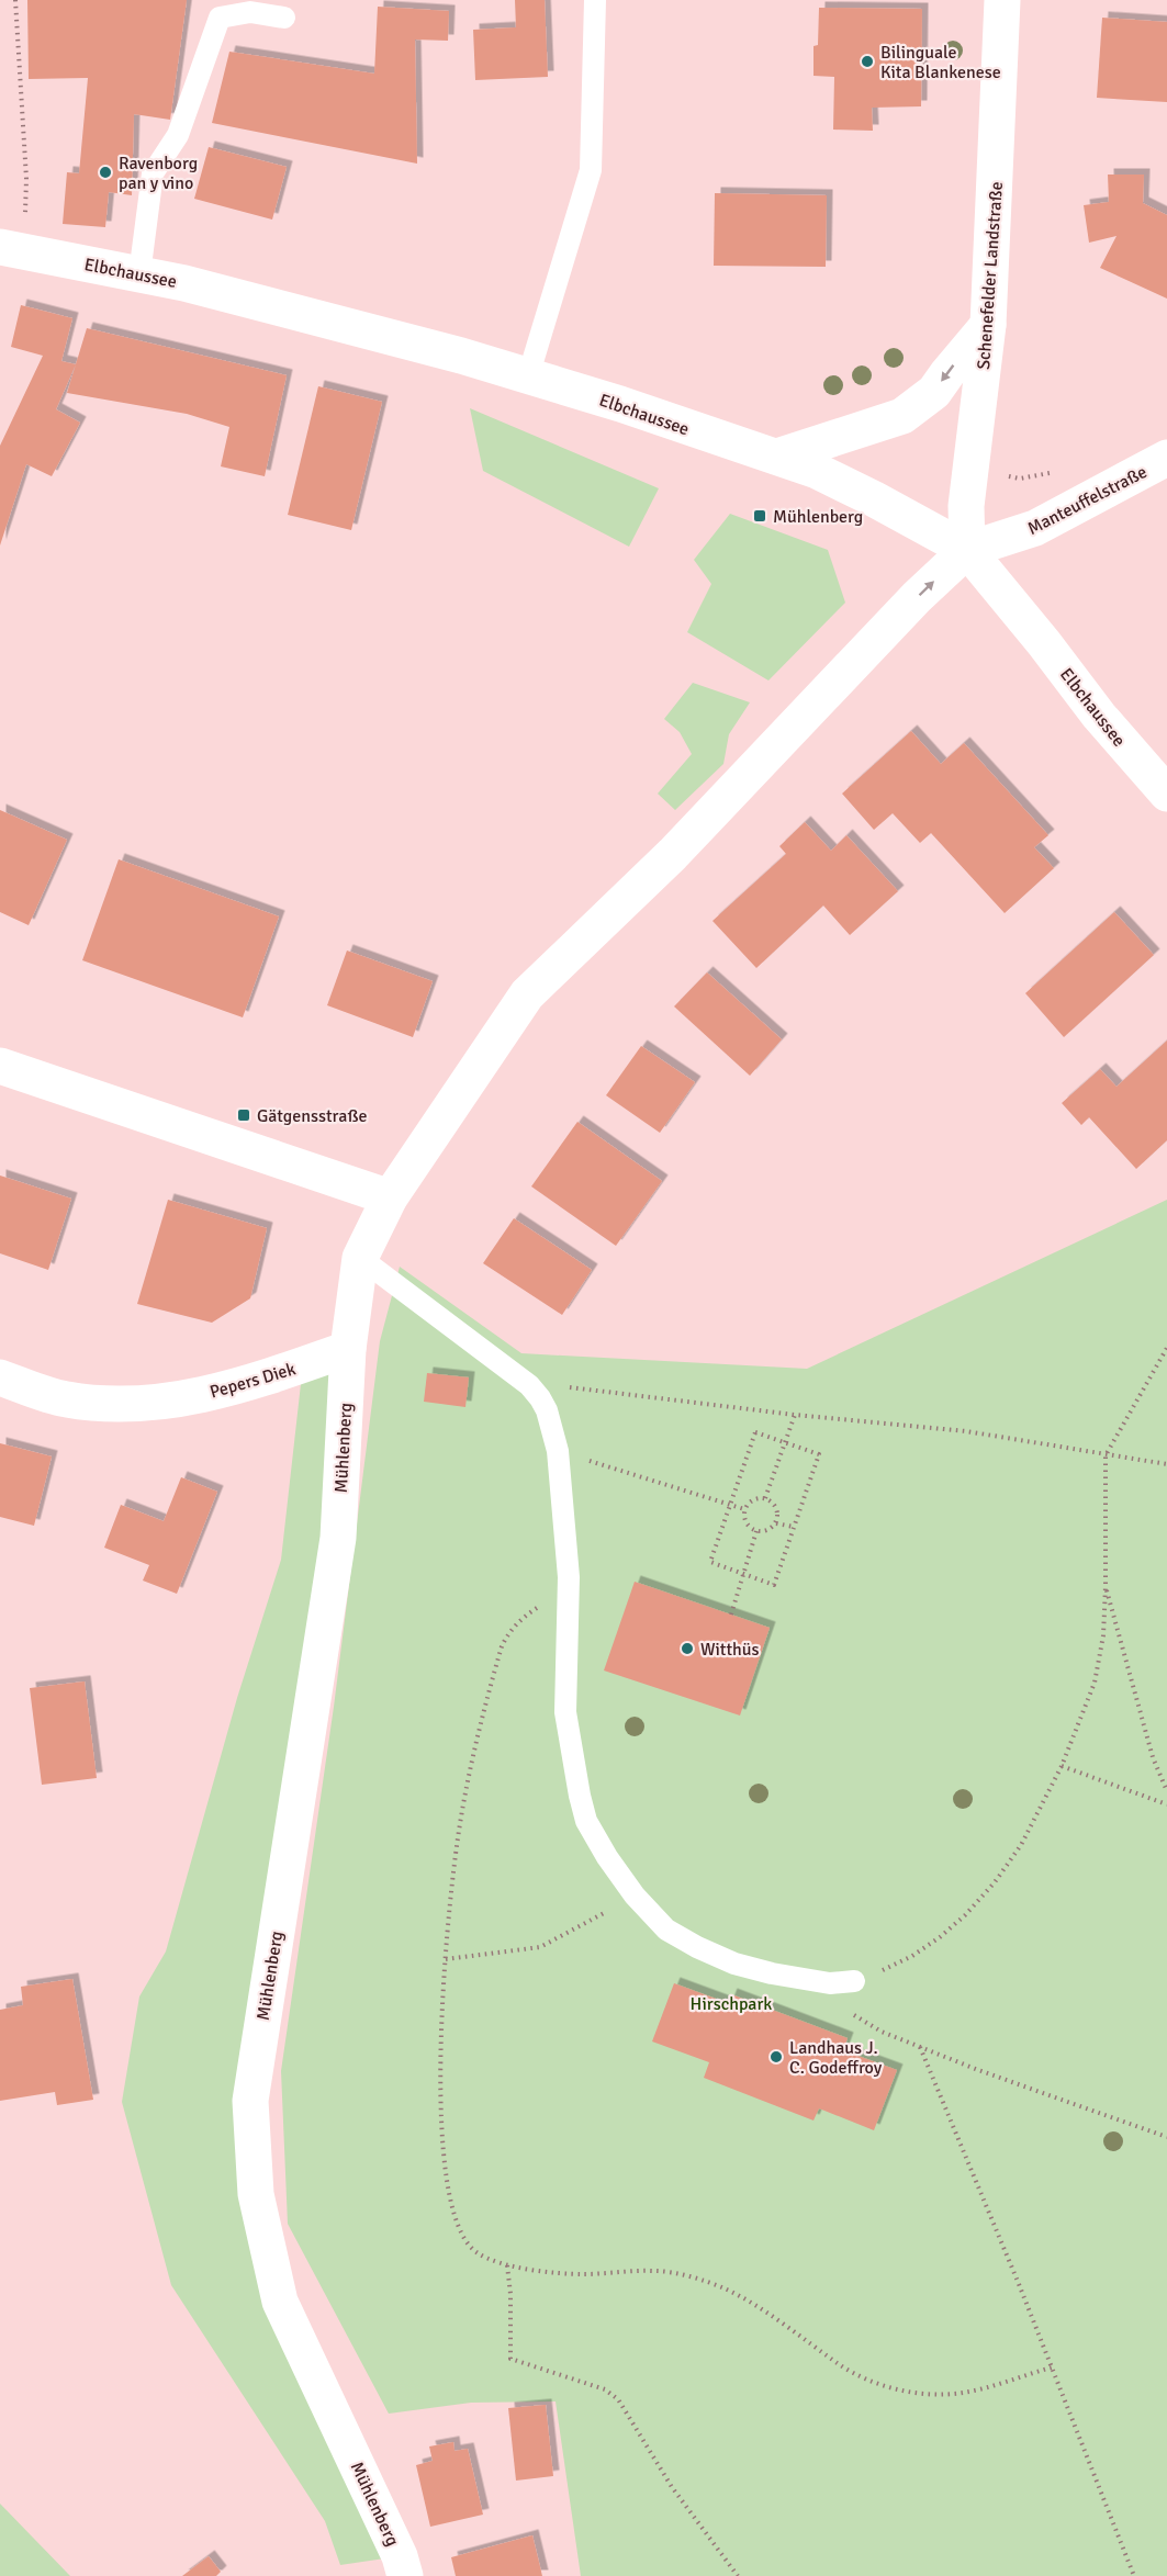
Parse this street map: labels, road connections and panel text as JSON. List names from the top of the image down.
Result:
{
  "streets": {
    "street": [
      "Elbchaussee",
      "Schenefelder Landstraße",
      "Manteuffelstraße",
      "Pepers Diek",
      "Mühlenberg"
    ]
  },
  "crossings": [
    ["Elbchaussee", "Schenefelder Landstraße"],
    ["Elbchaussee", "Manteuffelstraße"],
    ["Schenefelder Landstraße", "Manteuffelstraße"],
    ["Pepers Diek", "Mühlenberg"]
  ],
  "parks": ["Hirschpark"],
  "places": {
    "other": [
      "Bilinguale Kita Blankenese",
      "Ravenborg pan y vino",
      "Witthüs",
      "Landhaus J. C. Godeffroy"
    ],
    "transit": ["Mühlenberg", "Gätgensstraße"]
  }
}
